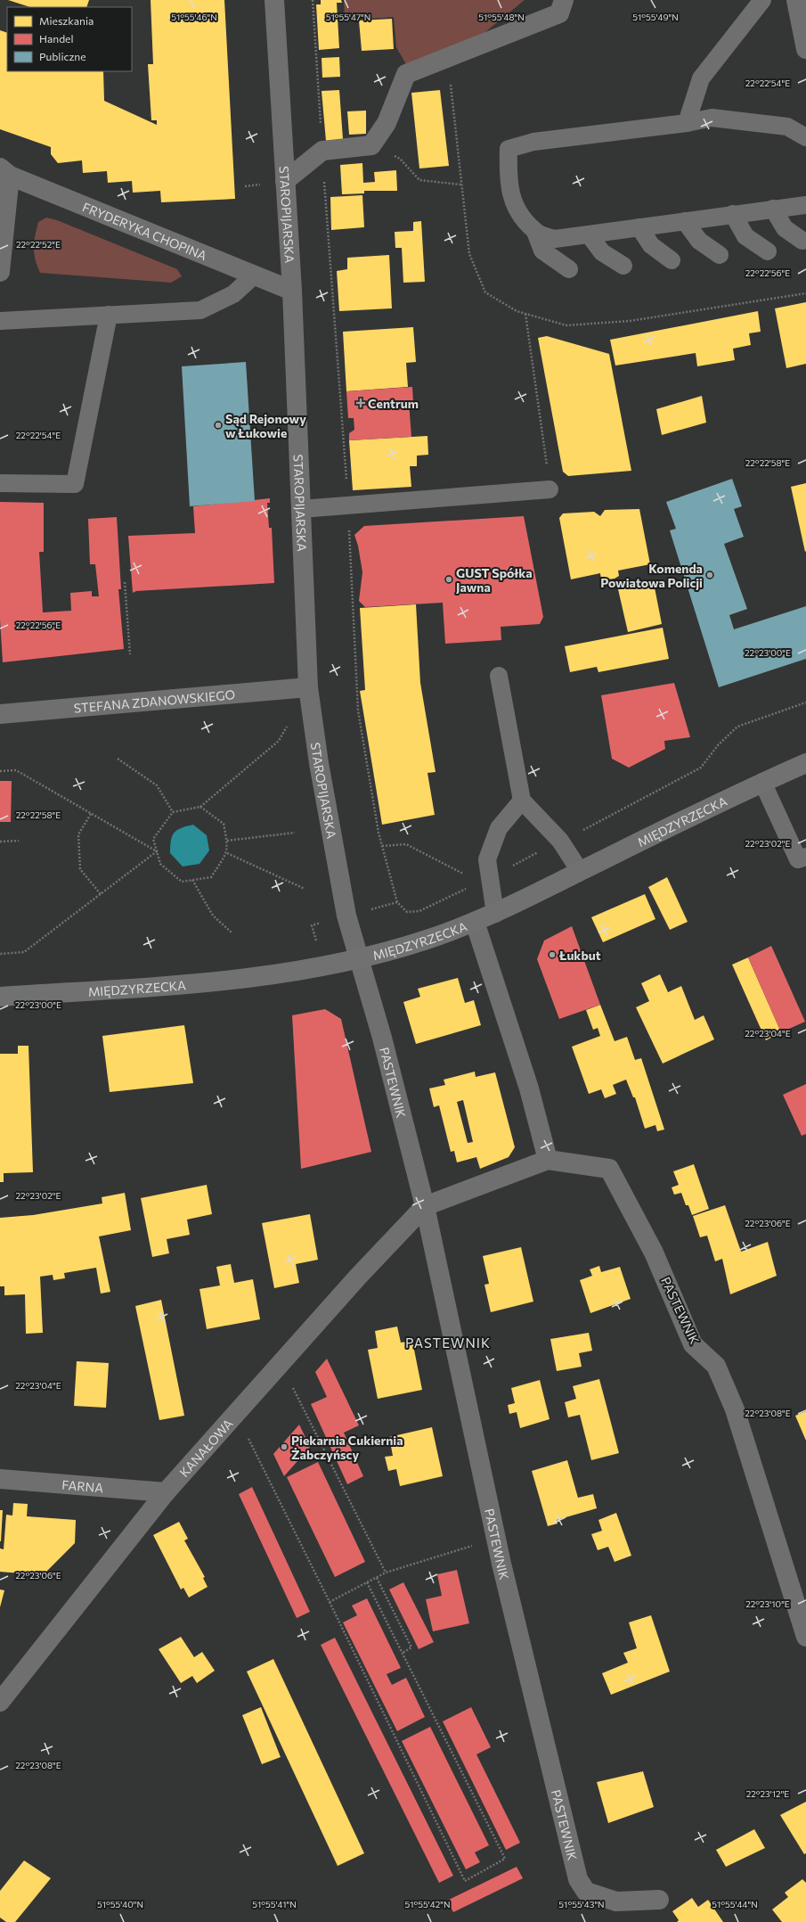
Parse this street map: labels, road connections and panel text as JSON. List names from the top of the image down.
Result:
{
  "streets": {
    "main road": ["MIĘDZYRZECKA"],
    "street": [
      "STAROPIJARSKA",
      "FRYDERYKA CHOPINA",
      "STEFANA ZDANOWSKIEGO",
      "PASTEWNIK",
      "KANAŁOWA",
      "FARNA"
    ]
  },
  "crossings": [
    ["STAROPIJARSKA", "FRYDERYKA CHOPINA"],
    ["STAROPIJARSKA", "STEFANA ZDANOWSKIEGO"],
    ["STAROPIJARSKA", "MIĘDZYRZECKA"],
    ["STAROPIJARSKA", "PASTEWNIK"],
    ["MIĘDZYRZECKA", "PASTEWNIK"],
    ["PASTEWNIK", "KANAŁOWA"],
    ["KANAŁOWA", "FARNA"]
  ],
  "districts": ["PASTEWNIK"],
  "places": {
    "health": ["Centrum"],
    "other": [
      "Sąd Rejonowy w Łukowie",
      "Komenda Powiatowa Policji",
      "GUST Spółka Jawna",
      "Łukbut",
      "Piekarnia Cukiernia Żabczyńscy"
    ]
  },
  "legend": ["Mieszkania", "Handel", "Publiczne"],
  "coordinates": [
    "51°55'46\"N",
    "51°55'47\"N",
    "51°55'48\"N",
    "51°55'49\"N",
    "22°22'54\"E",
    "22°22'52\"E",
    "22°22'56\"E",
    "22°22'58\"E",
    "22°23'00\"E",
    "22°23'02\"E",
    "22°23'04\"E",
    "22°23'06\"E",
    "22°23'08\"E",
    "22°23'10\"E",
    "22°23'12\"E",
    "51°55'40\"N",
    "51°55'41\"N",
    "51°55'42\"N",
    "51°55'43\"N",
    "51°55'44\"N"
  ]
}
